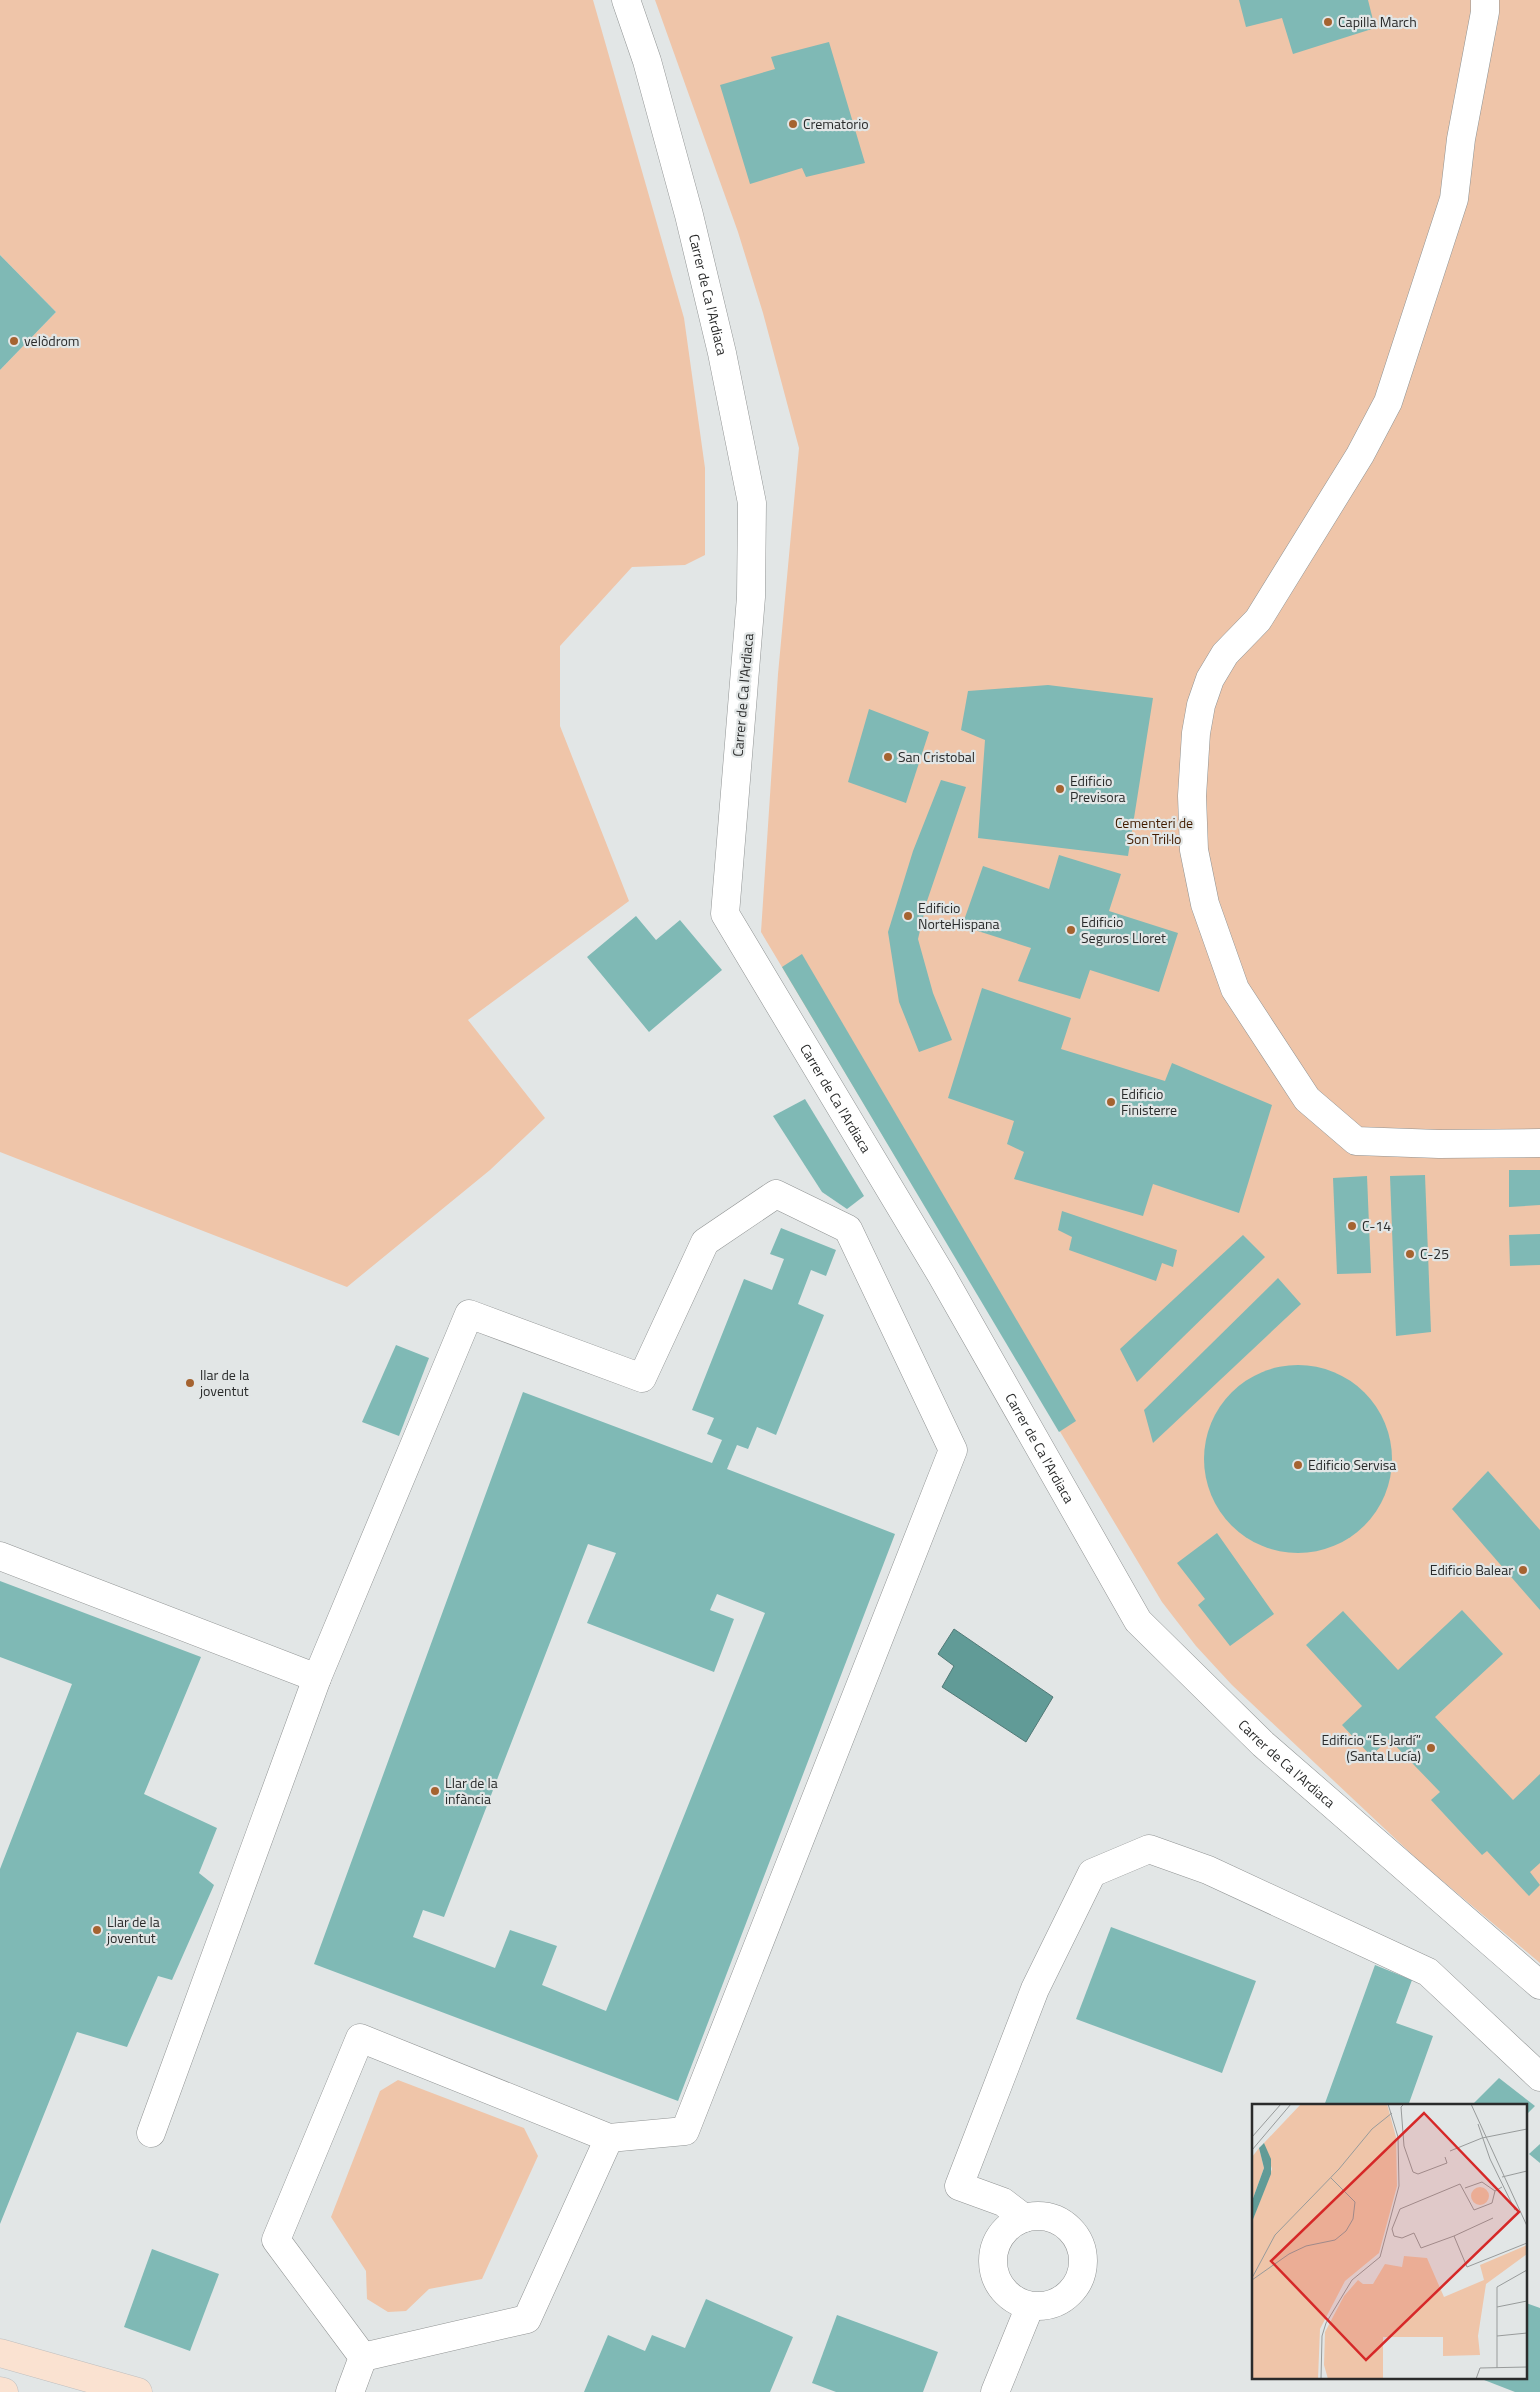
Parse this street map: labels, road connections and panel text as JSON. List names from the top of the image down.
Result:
{
  "streets": {
    "street": ["Carrer de Ca l'Ardiaca"]
  },
  "parks": ["Cementeri de Son Tril·lo"],
  "places": [
    "Capilla March",
    "Crematorio",
    "velòdrom",
    "San Cristobal",
    "Edificio Previsora",
    "Edificio NorteHispana",
    "Edificio Seguros Lloret",
    "Edificio Finisterre",
    "C-14",
    "C-25",
    "llar de la joventut",
    "Edificio Servisa",
    "Edificio Balear",
    "Edificio “Es Jardí” (Santa Lucía)",
    "Llar de la infància",
    "Llar de la joventut"
  ]
}
